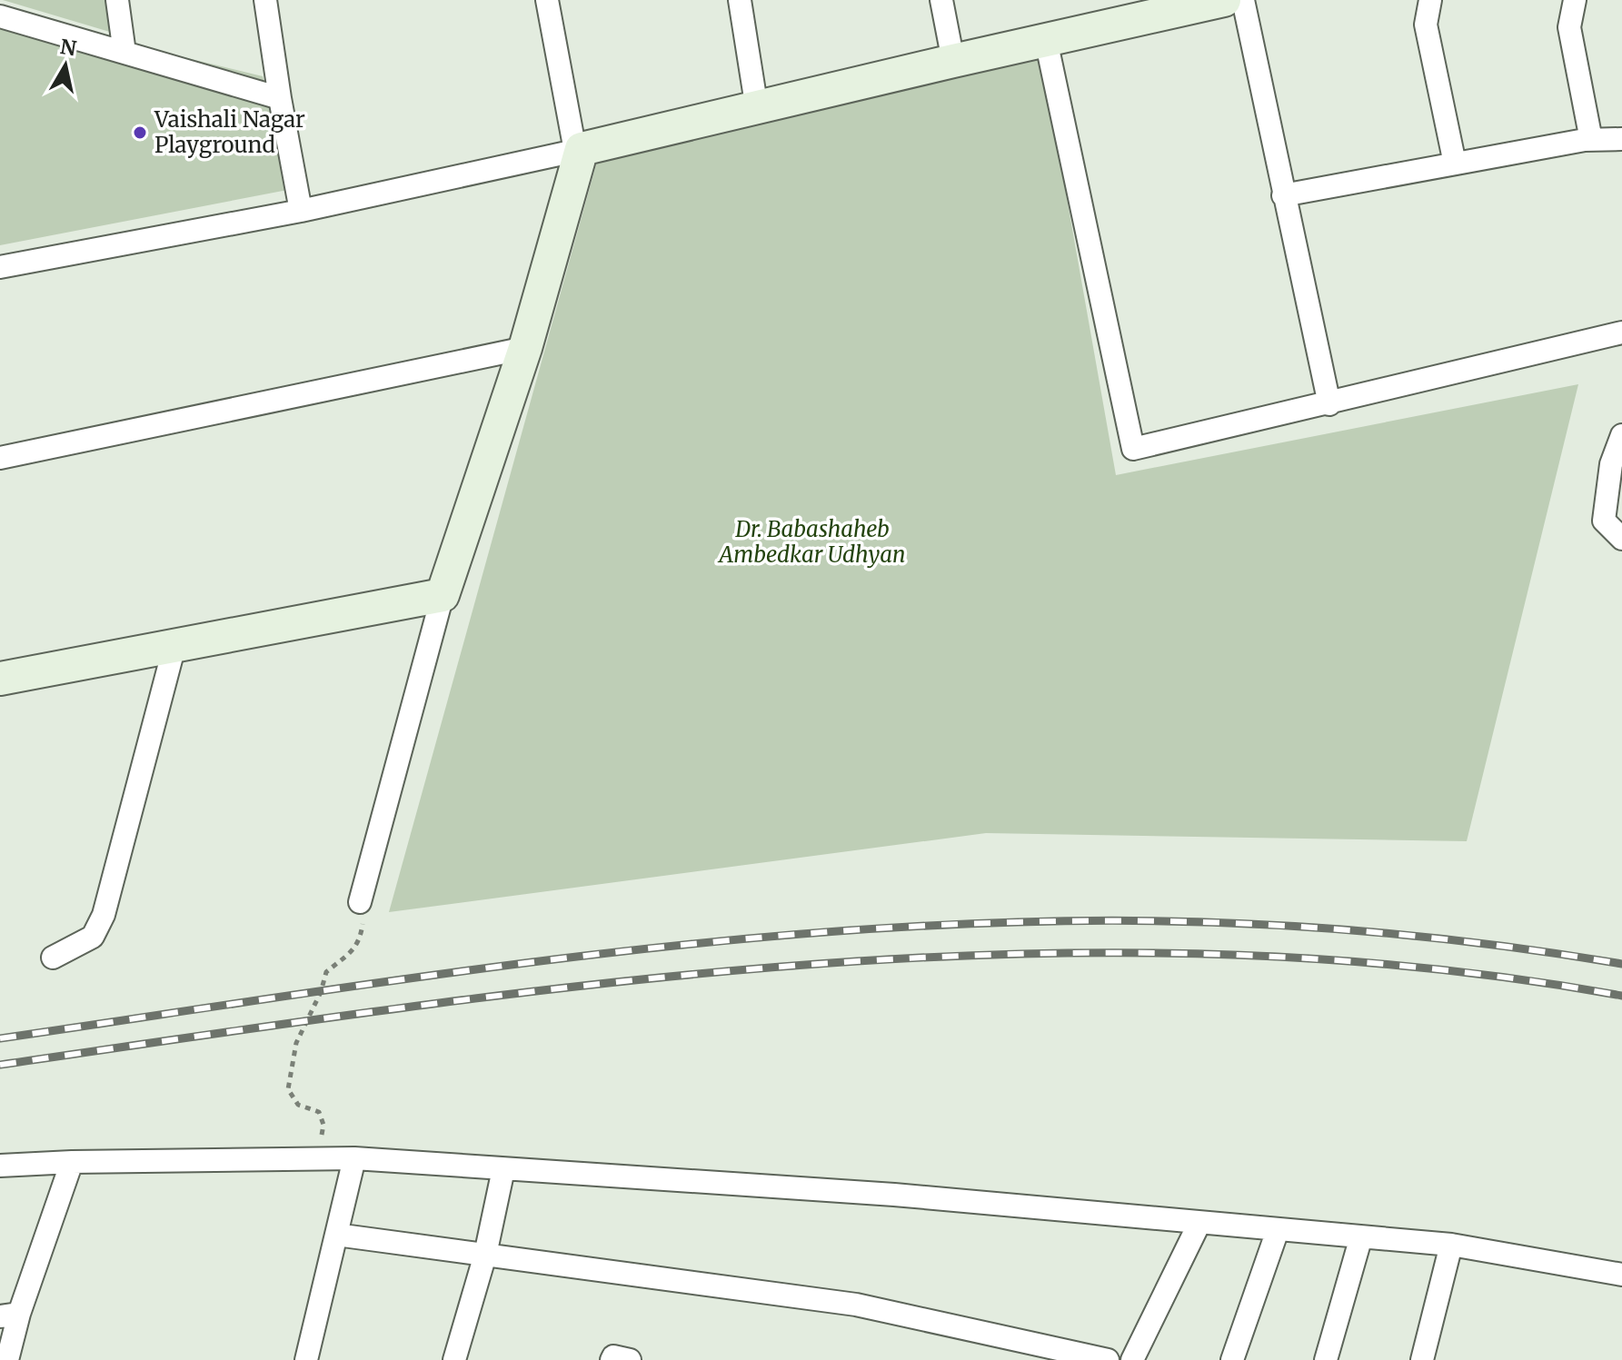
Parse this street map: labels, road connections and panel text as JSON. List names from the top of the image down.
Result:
{
  "parks": ["Dr. Babashaheb Ambedkar Udhyan"],
  "places": ["Vaishali Nagar Playground"],
  "north": "top"
}
